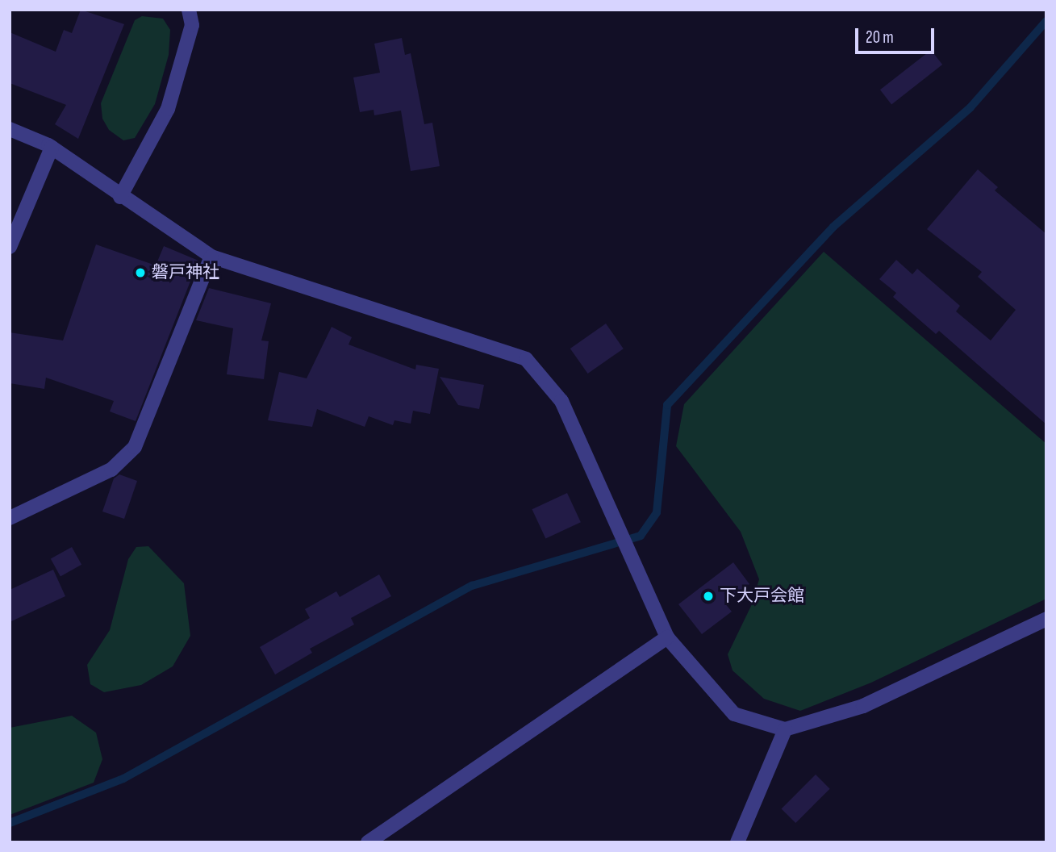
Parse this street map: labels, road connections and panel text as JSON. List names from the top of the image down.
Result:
{
  "places": ["磐戸神社", "下大戸会館"],
  "scale_bar": "20 m"
}
